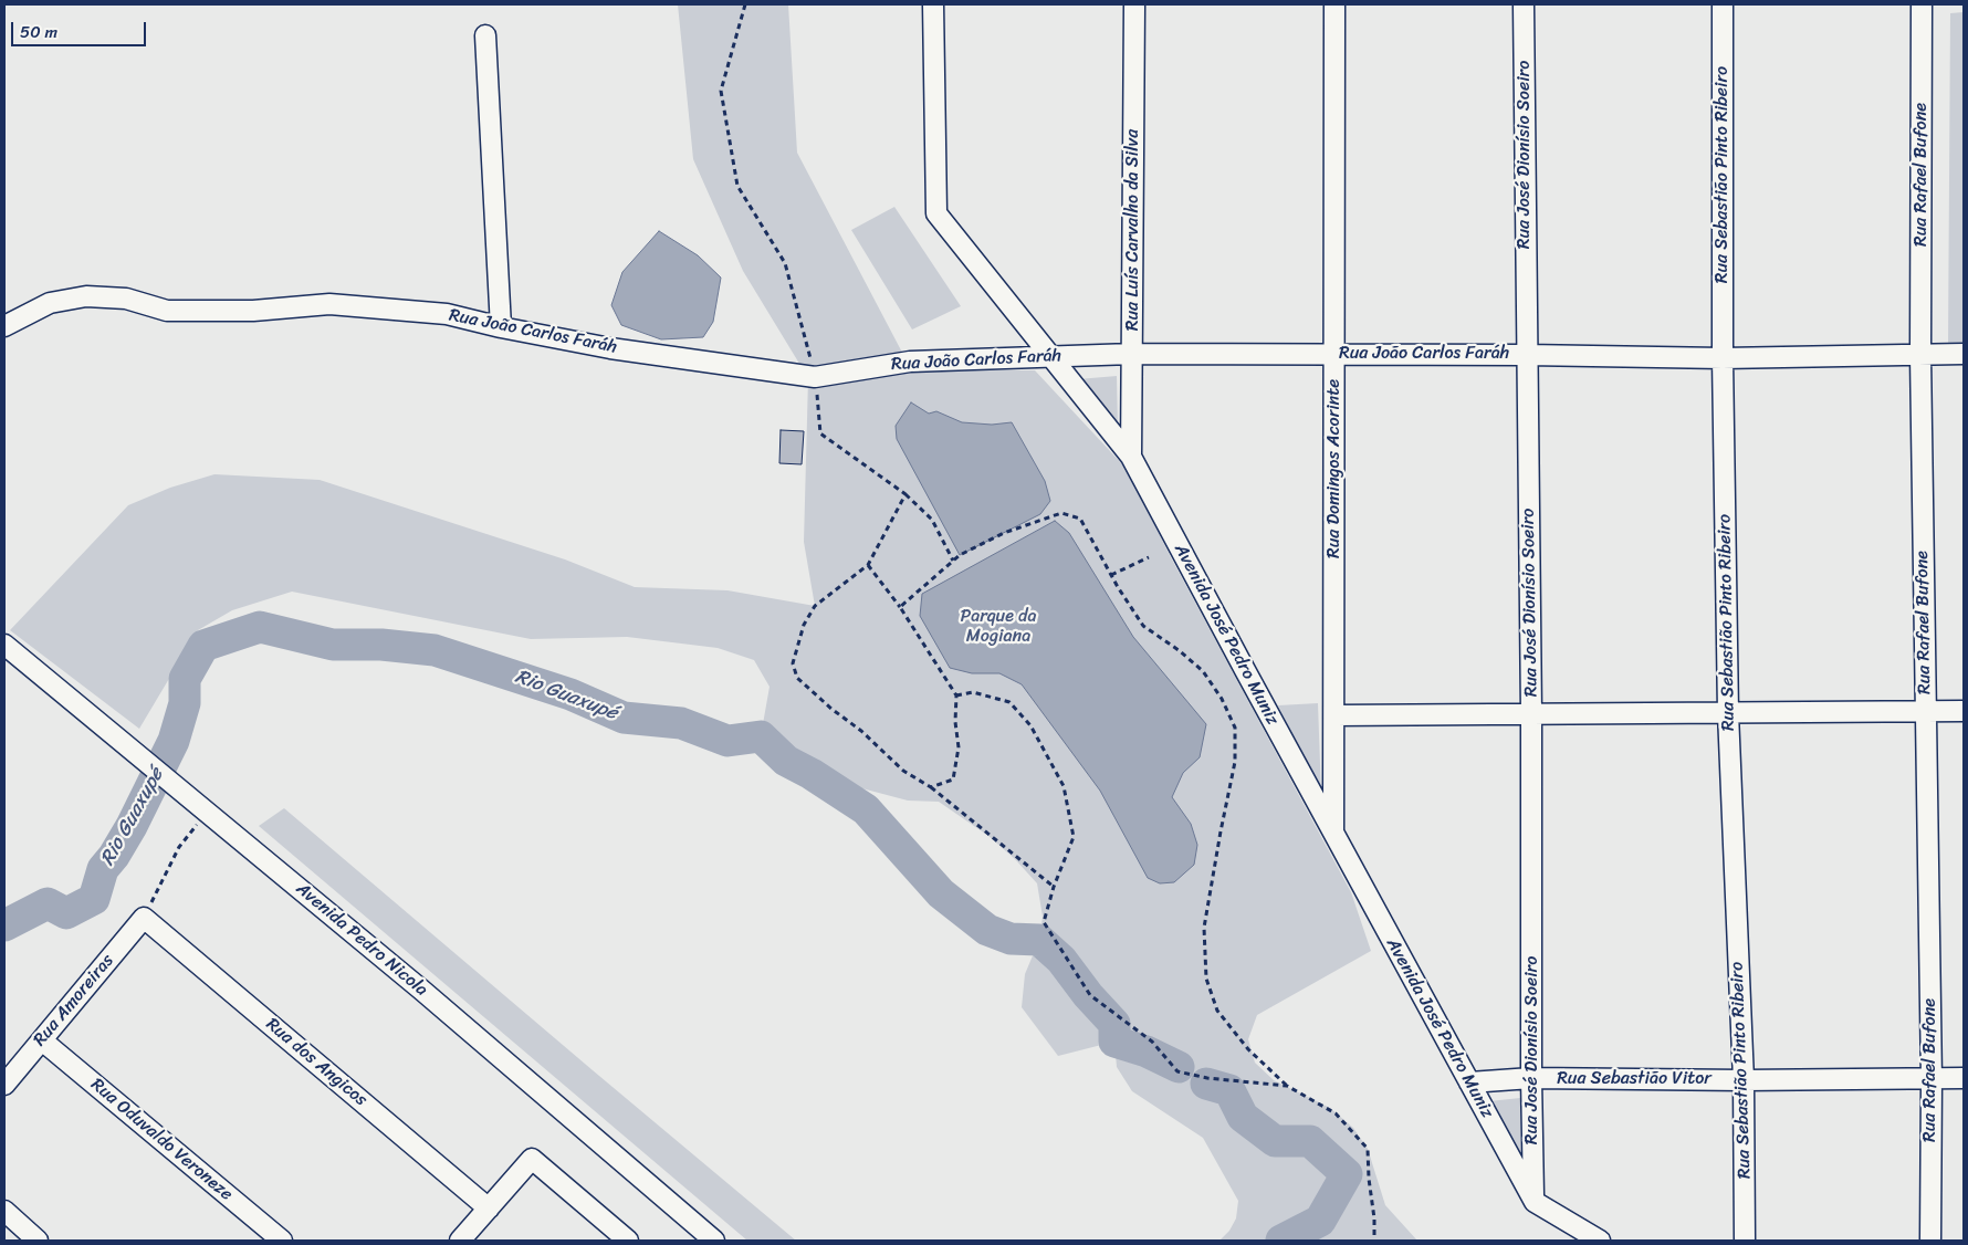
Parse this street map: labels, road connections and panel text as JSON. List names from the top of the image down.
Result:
{
  "streets": {
    "street": [
      "Rua José Dionísio Soeiro",
      "Rua Sebastião Pinto Ribeiro",
      "Rua Rafael Bufone",
      "Rua Luís Carvalho da Silva",
      "Rua João Carlos Faráh",
      "Rua Domingos Acorinte",
      "Avenida José Pedro Muniz",
      "Avenida Pedro Nicola",
      "Rua Amoreiras",
      "Rua dos Angicos",
      "Rua Sebastião Vitor",
      "Rua Oduvaldo Veroneze"
    ]
  },
  "crossings": [
    ["Rua José Dionísio Soeiro", "Rua João Carlos Faráh"],
    ["Rua José Dionísio Soeiro", "Avenida José Pedro Muniz"],
    ["Rua José Dionísio Soeiro", "Rua Sebastião Vitor"],
    ["Rua Sebastião Pinto Ribeiro", "Rua João Carlos Faráh"],
    ["Rua Sebastião Pinto Ribeiro", "Rua Sebastião Vitor"],
    ["Rua Rafael Bufone", "Rua João Carlos Faráh"],
    ["Rua Rafael Bufone", "Rua Sebastião Vitor"],
    ["Rua Luís Carvalho da Silva", "Rua João Carlos Faráh"],
    ["Rua Luís Carvalho da Silva", "Avenida José Pedro Muniz"],
    ["Rua João Carlos Faráh", "Rua Domingos Acorinte"],
    ["Rua João Carlos Faráh", "Avenida José Pedro Muniz"],
    ["Rua Domingos Acorinte", "Avenida José Pedro Muniz"],
    ["Avenida José Pedro Muniz", "Rua Sebastião Vitor"],
    ["Rua Amoreiras", "Rua dos Angicos"],
    ["Rua Amoreiras", "Rua Oduvaldo Veroneze"]
  ],
  "water": ["Rio Guaxupé"],
  "parks": ["Parque da Mogiana"],
  "scale_bar": "50 m"
}
